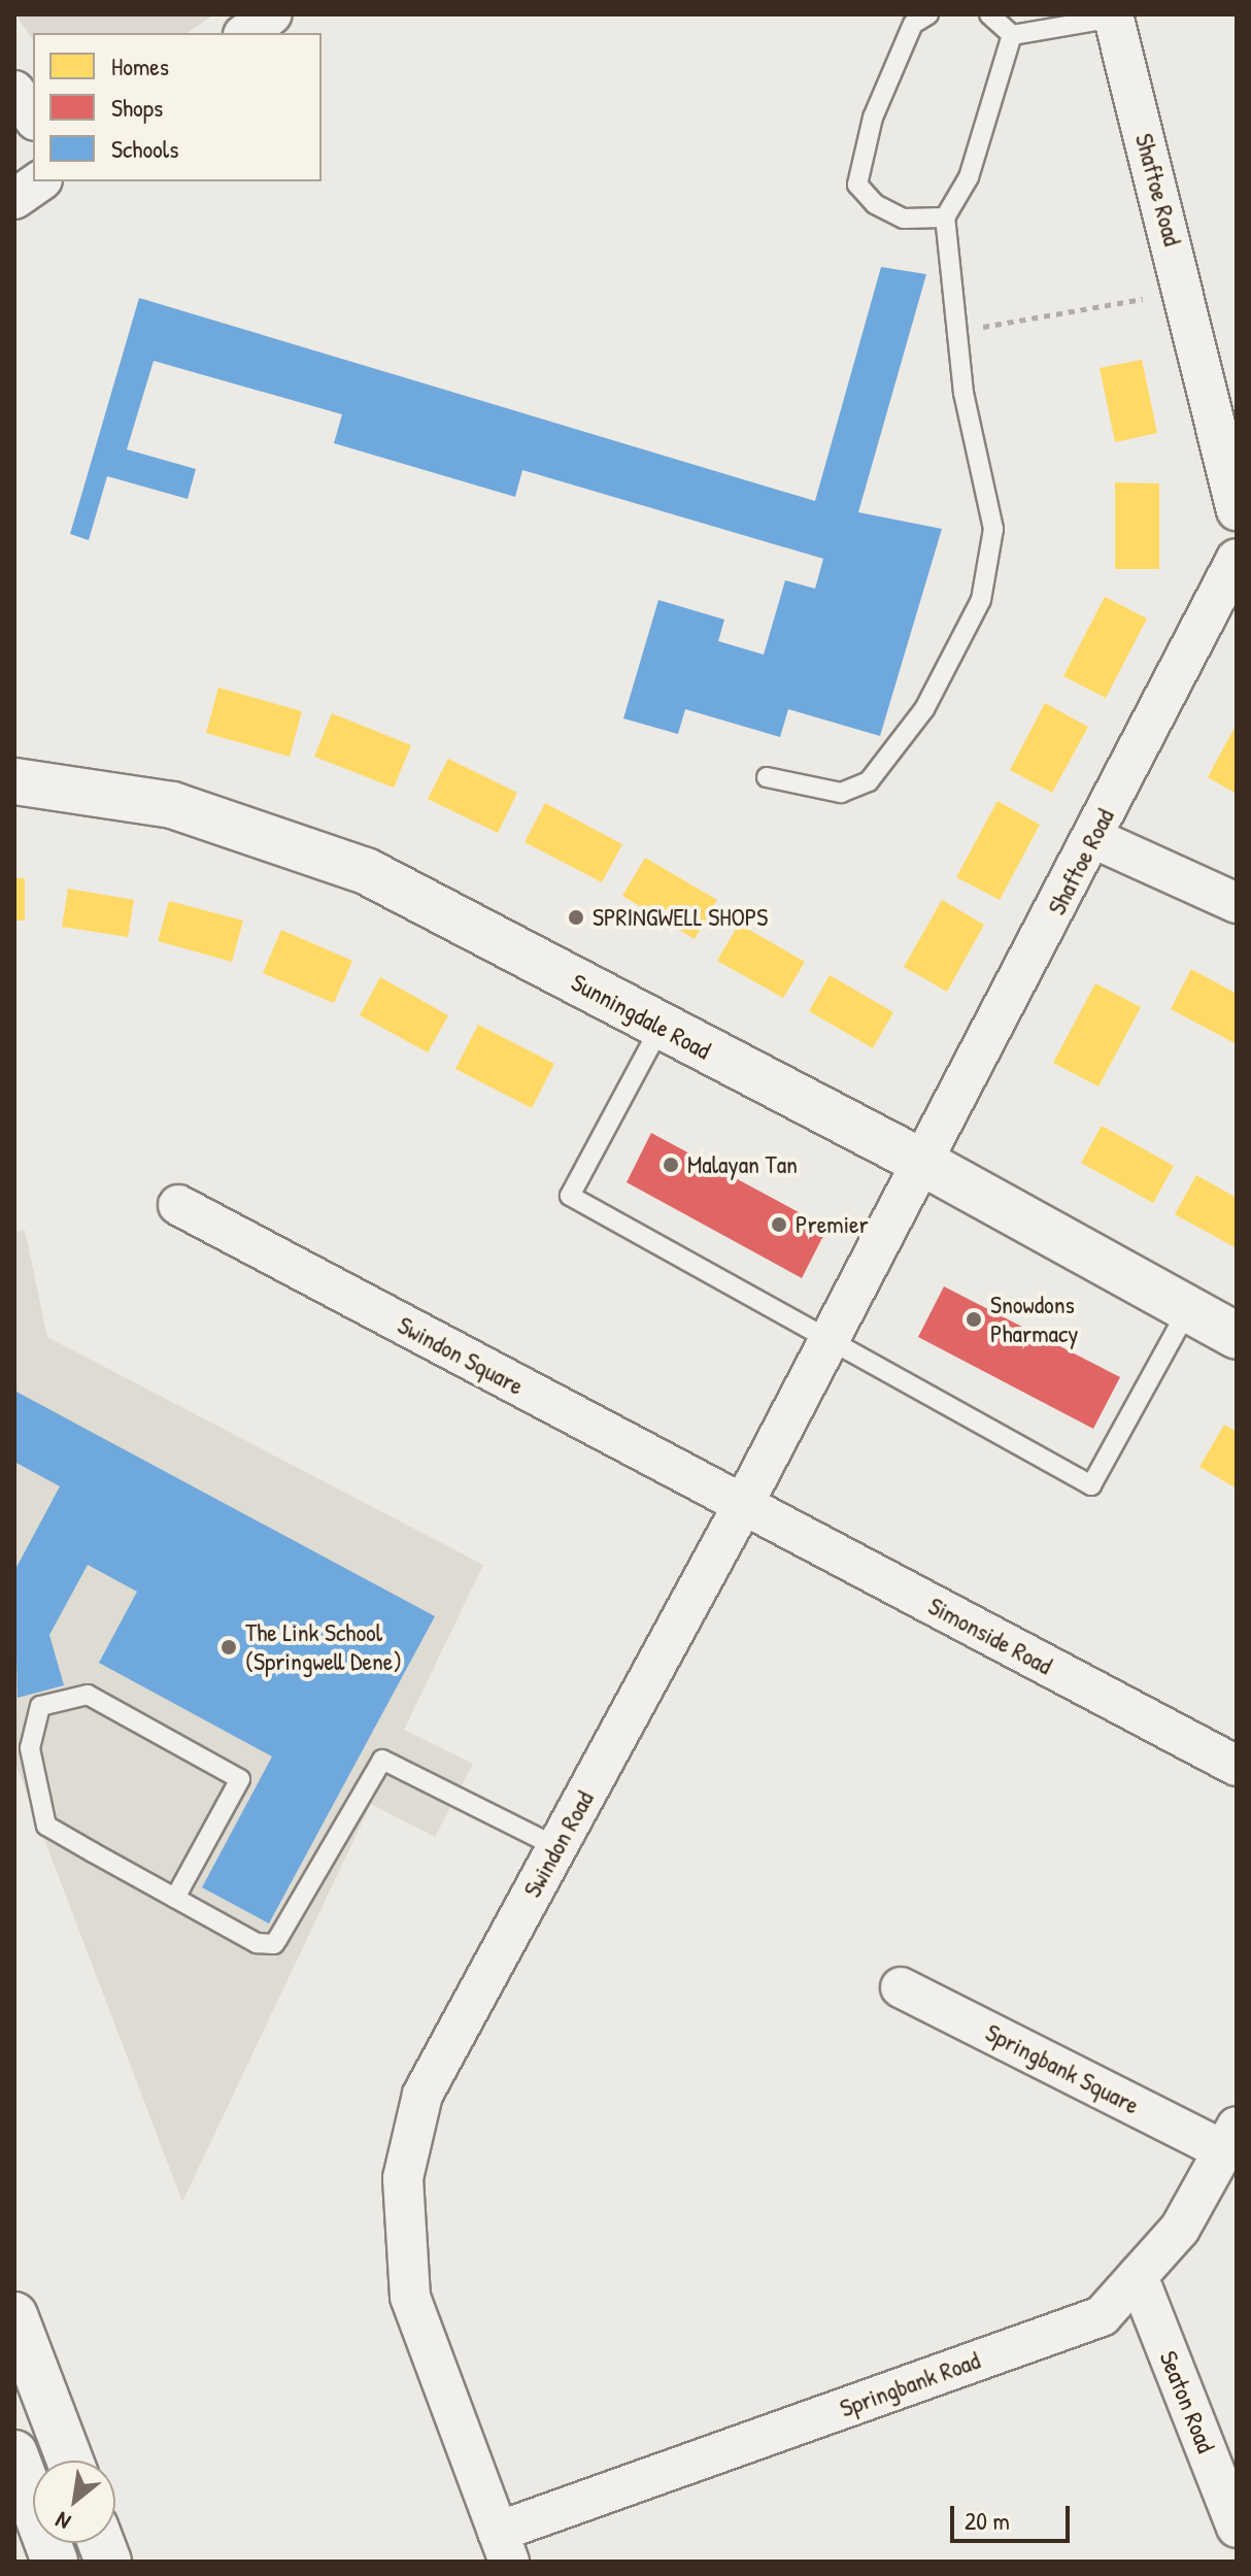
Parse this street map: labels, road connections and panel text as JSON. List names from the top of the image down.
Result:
{
  "streets": {
    "street": [
      "Shaftoe Road",
      "Sunningdale Road",
      "Swindon Square",
      "Simonside Road",
      "Swindon Road",
      "Springbank Square",
      "Springbank Road",
      "Seaton Road"
    ]
  },
  "crossings": [
    ["Shaftoe Road", "Sunningdale Road"],
    ["Shaftoe Road", "Swindon Road"],
    ["Sunningdale Road", "Swindon Road"],
    ["Swindon Square", "Simonside Road"],
    ["Swindon Square", "Swindon Road"],
    ["Simonside Road", "Swindon Road"],
    ["Swindon Road", "Springbank Road"],
    ["Springbank Square", "Springbank Road"],
    ["Springbank Road", "Seaton Road"]
  ],
  "places": [
    "SPRINGWELL SHOPS",
    "Malayan Tan",
    "Premier",
    "Snowdons Pharmacy",
    "The Link School (Springwell Dene)"
  ],
  "legend": ["Homes", "Shops", "Schools"],
  "scale_bar": "20 m",
  "north": "bottom left"
}
